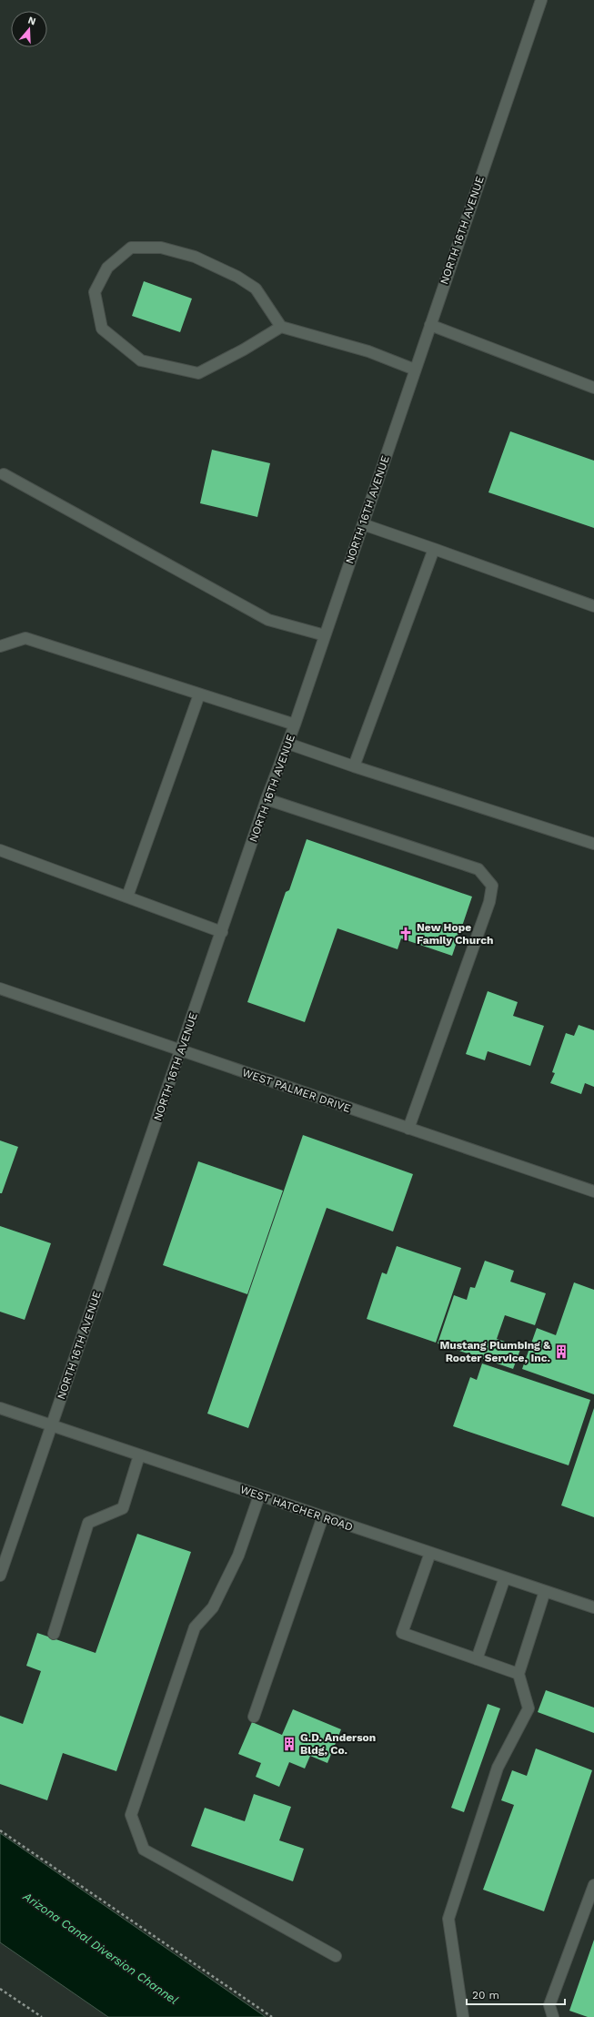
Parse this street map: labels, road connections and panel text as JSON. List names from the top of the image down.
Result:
{
  "streets": {
    "street": ["NORTH 16TH AVENUE", "WEST PALMER DRIVE", "WEST HATCHER ROAD"]
  },
  "crossings": [
    ["NORTH 16TH AVENUE", "WEST PALMER DRIVE"],
    ["NORTH 16TH AVENUE", "WEST HATCHER ROAD"]
  ],
  "water": ["Arizona Canal Diversion Channel"],
  "places": {
    "church": ["New Hope Family Church"],
    "building": ["Mustang Plumbing & Rooter Service, Inc.", "G.D. Anderson Bldg, Co."]
  },
  "scale_bar": "20 m",
  "north": "top"
}
